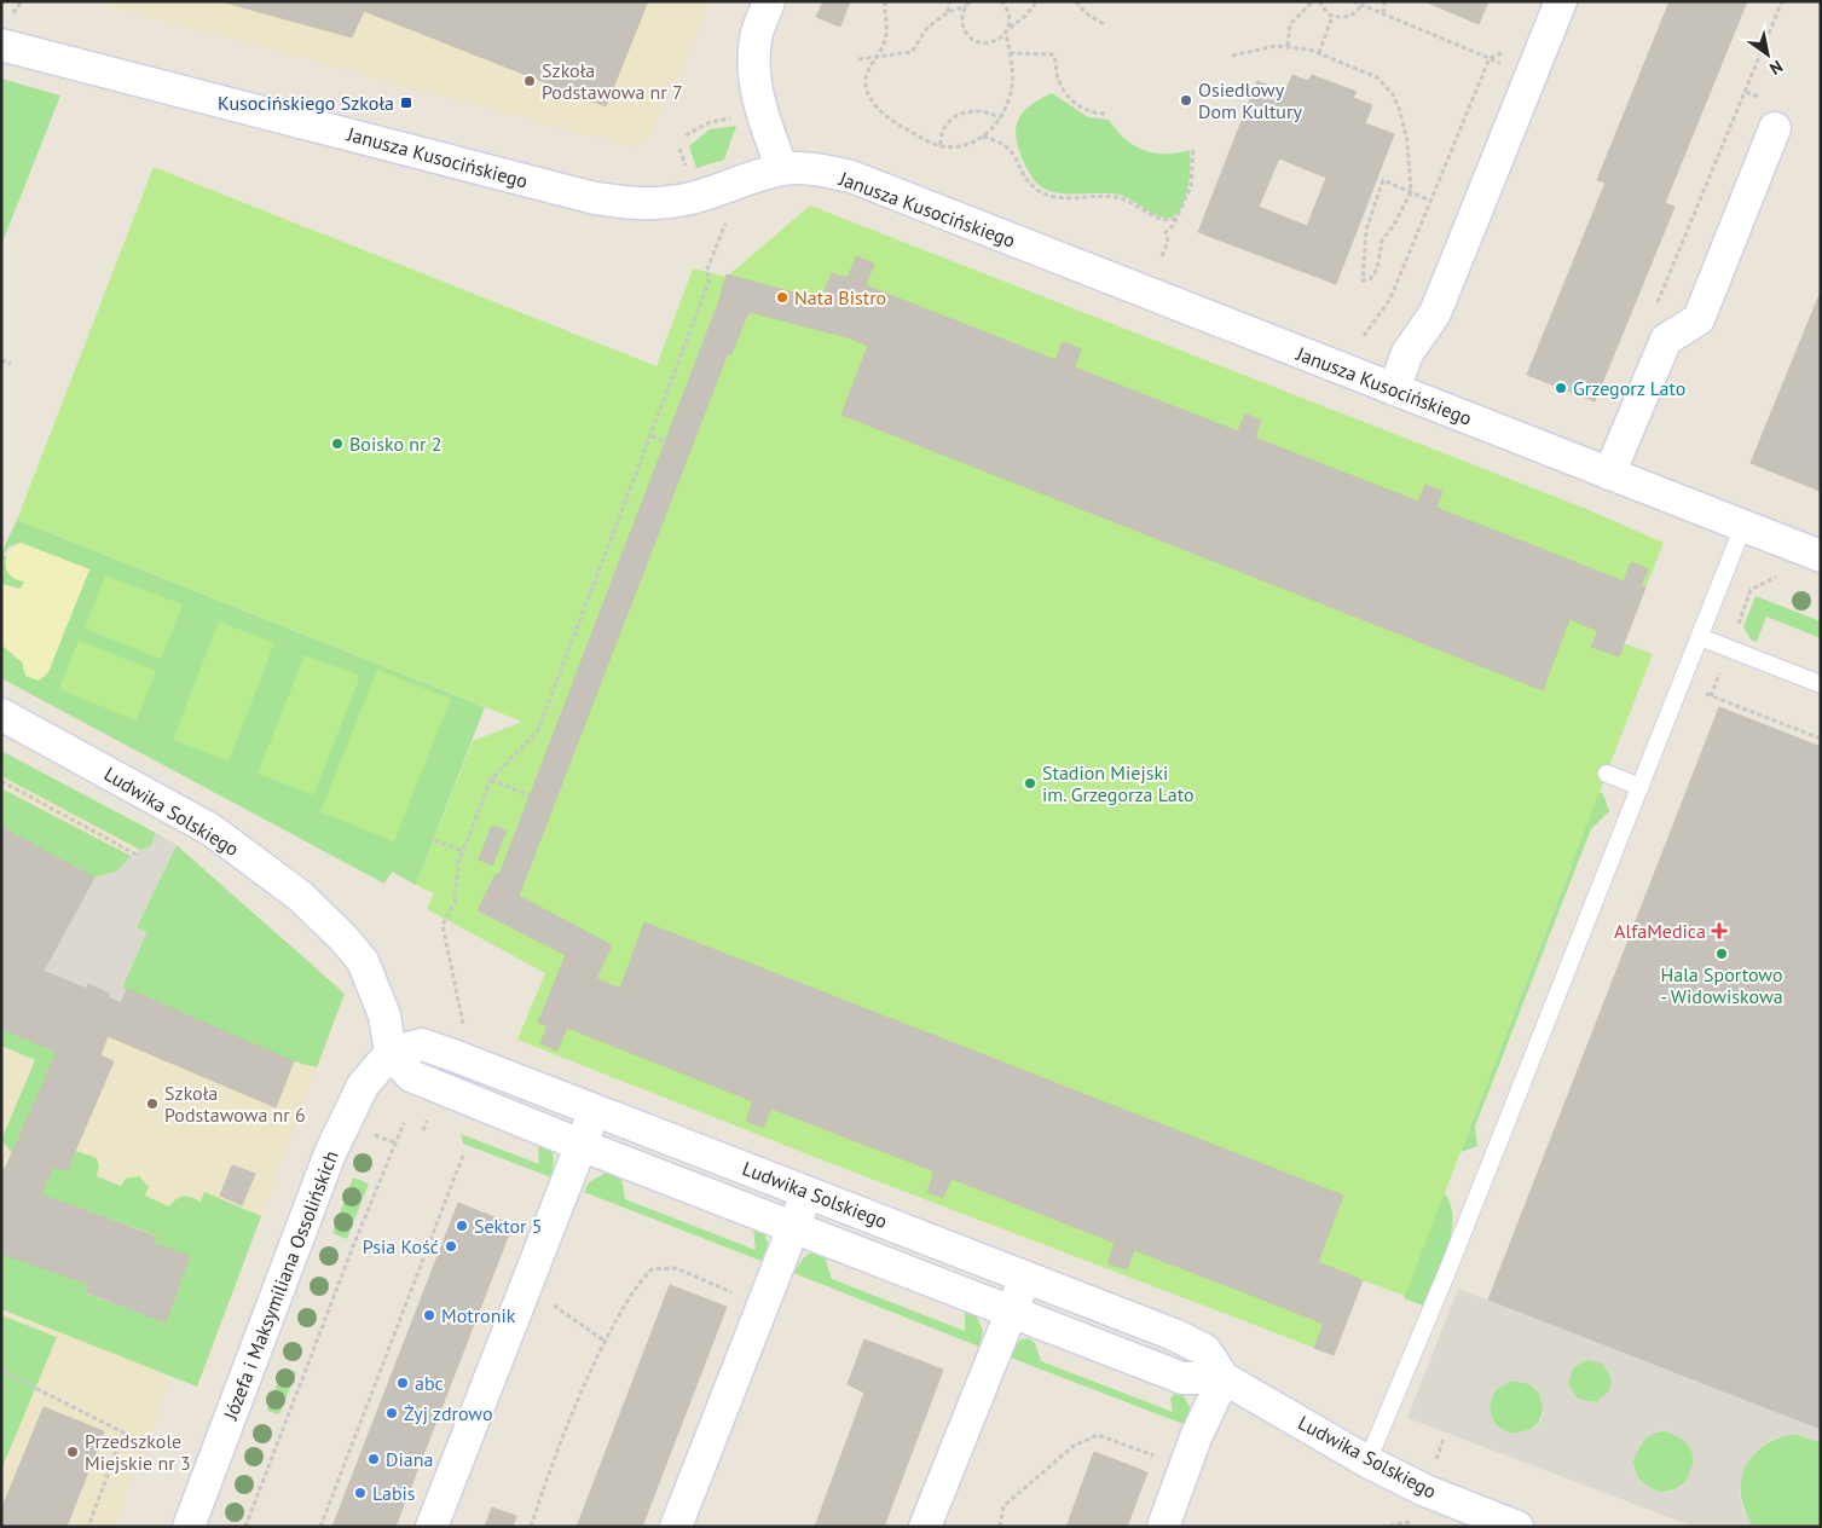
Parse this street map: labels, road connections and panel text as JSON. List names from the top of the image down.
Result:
{
  "streets": {
    "street": ["Janusza Kusocińskiego", "Ludwika Solskiego", "Józefa i Maksymiliana Ossolińskich"]
  },
  "crossings": [
    ["Ludwika Solskiego", "Józefa i Maksymiliana Ossolińskich"]
  ],
  "places": {
    "other": [
      "Szkoła Podstawowa nr 7",
      "Osiedlowy Dom Kultury",
      "Nata Bistro",
      "Grzegorz Lato",
      "Boisko nr 2",
      "Stadion Miejski im. Grzegorza Lato",
      "Hala Sportowo - Widowiskowa",
      "Szkoła Podstawowa nr 6",
      "Sektor 5",
      "Psia Kość",
      "Motronik",
      "abc",
      "Żyj zdrowo",
      "Przedszkole Miejskie nr 3",
      "Diana",
      "Labis"
    ],
    "transit": ["Kusocińskiego Szkoła"],
    "health": ["AlfaMedica"]
  },
  "north": "bottom right"
}
